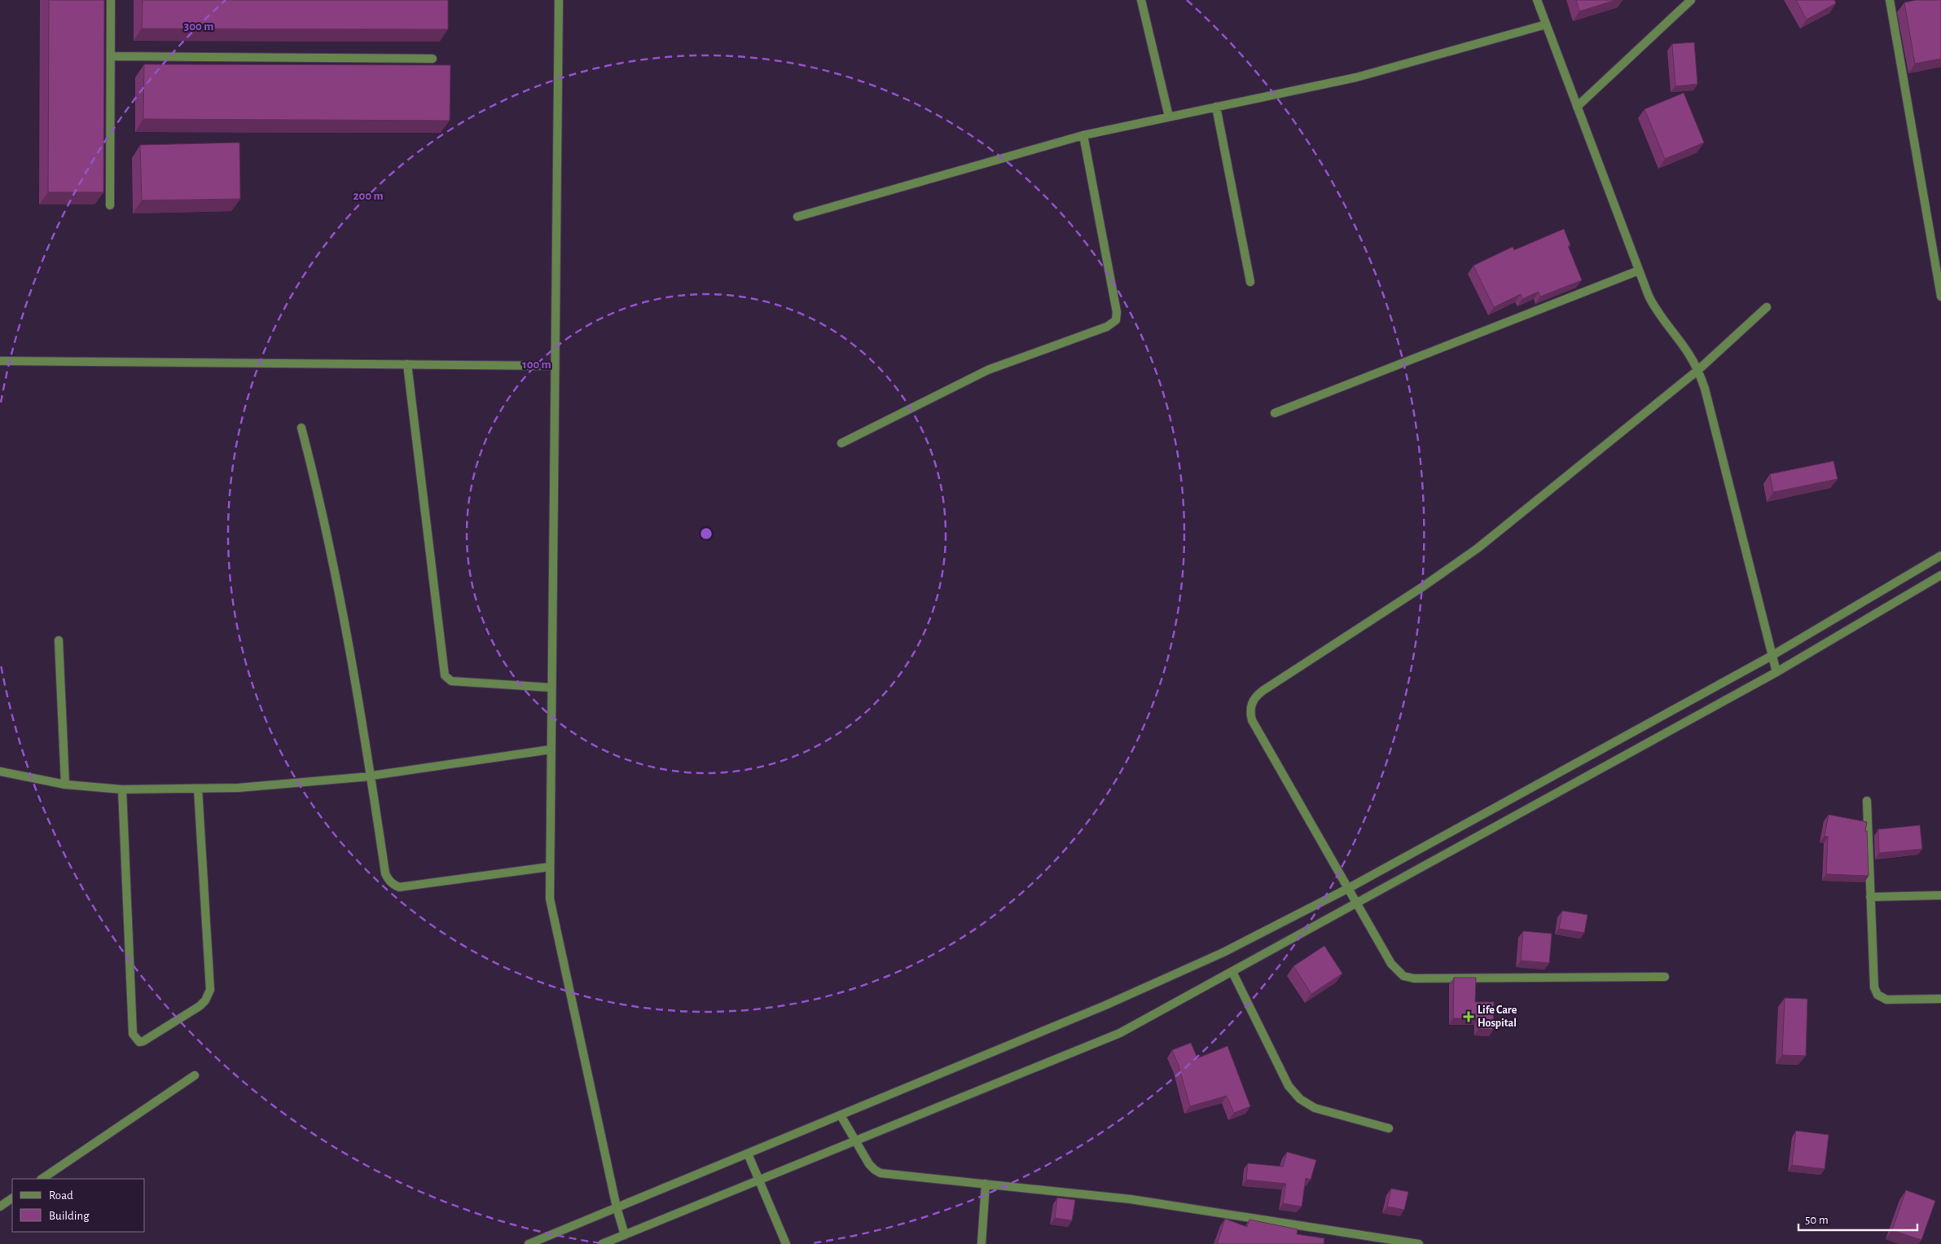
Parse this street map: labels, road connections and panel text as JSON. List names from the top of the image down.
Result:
{
  "places": {
    "health": ["Life Care Hospital"]
  },
  "legend": ["Road", "Building"],
  "scale_bar": "50 m",
  "rings": ["300 m", "200 m", "100 m"]
}
